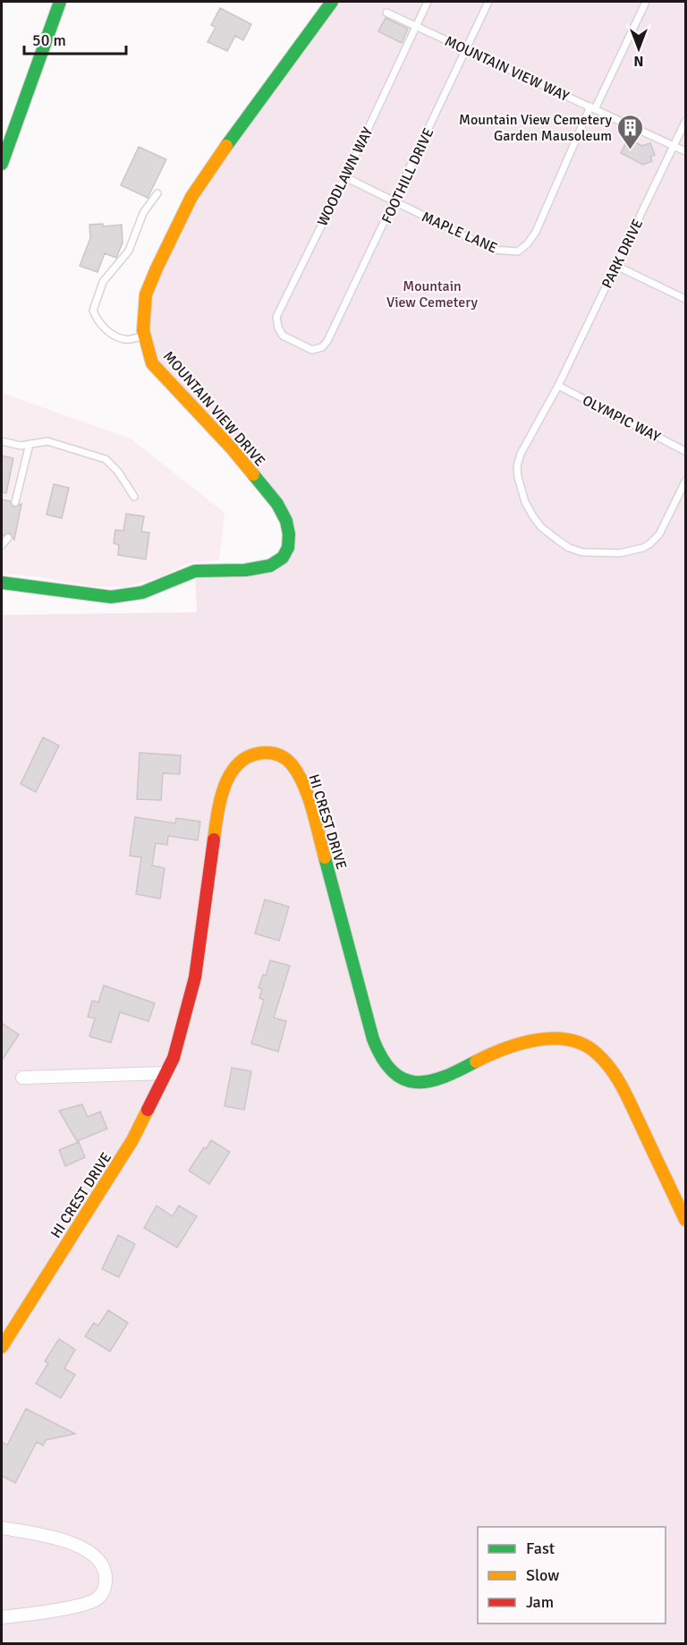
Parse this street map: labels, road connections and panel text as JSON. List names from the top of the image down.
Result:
{
  "streets": {
    "street": ["MOUNTAIN VIEW DRIVE", "HI CREST DRIVE"],
    "lane": [
      "MOUNTAIN VIEW WAY",
      "FOOTHILL DRIVE",
      "WOODLAWN WAY",
      "MAPLE LANE",
      "PARK DRIVE",
      "OLYMPIC WAY"
    ]
  },
  "crossings": [
    ["MOUNTAIN VIEW WAY", "FOOTHILL DRIVE"],
    ["MOUNTAIN VIEW WAY", "WOODLAWN WAY"],
    ["MOUNTAIN VIEW WAY", "MAPLE LANE"],
    ["MOUNTAIN VIEW WAY", "PARK DRIVE"],
    ["FOOTHILL DRIVE", "WOODLAWN WAY"],
    ["FOOTHILL DRIVE", "MAPLE LANE"],
    ["WOODLAWN WAY", "MAPLE LANE"],
    ["PARK DRIVE", "OLYMPIC WAY"]
  ],
  "parks": ["Mountain View Cemetery"],
  "places": {
    "building": ["Mountain View Cemetery Garden Mausoleum"]
  },
  "legend": ["Fast", "Slow", "Jam"],
  "scale_bar": "50 m",
  "north": "bottom"
}
